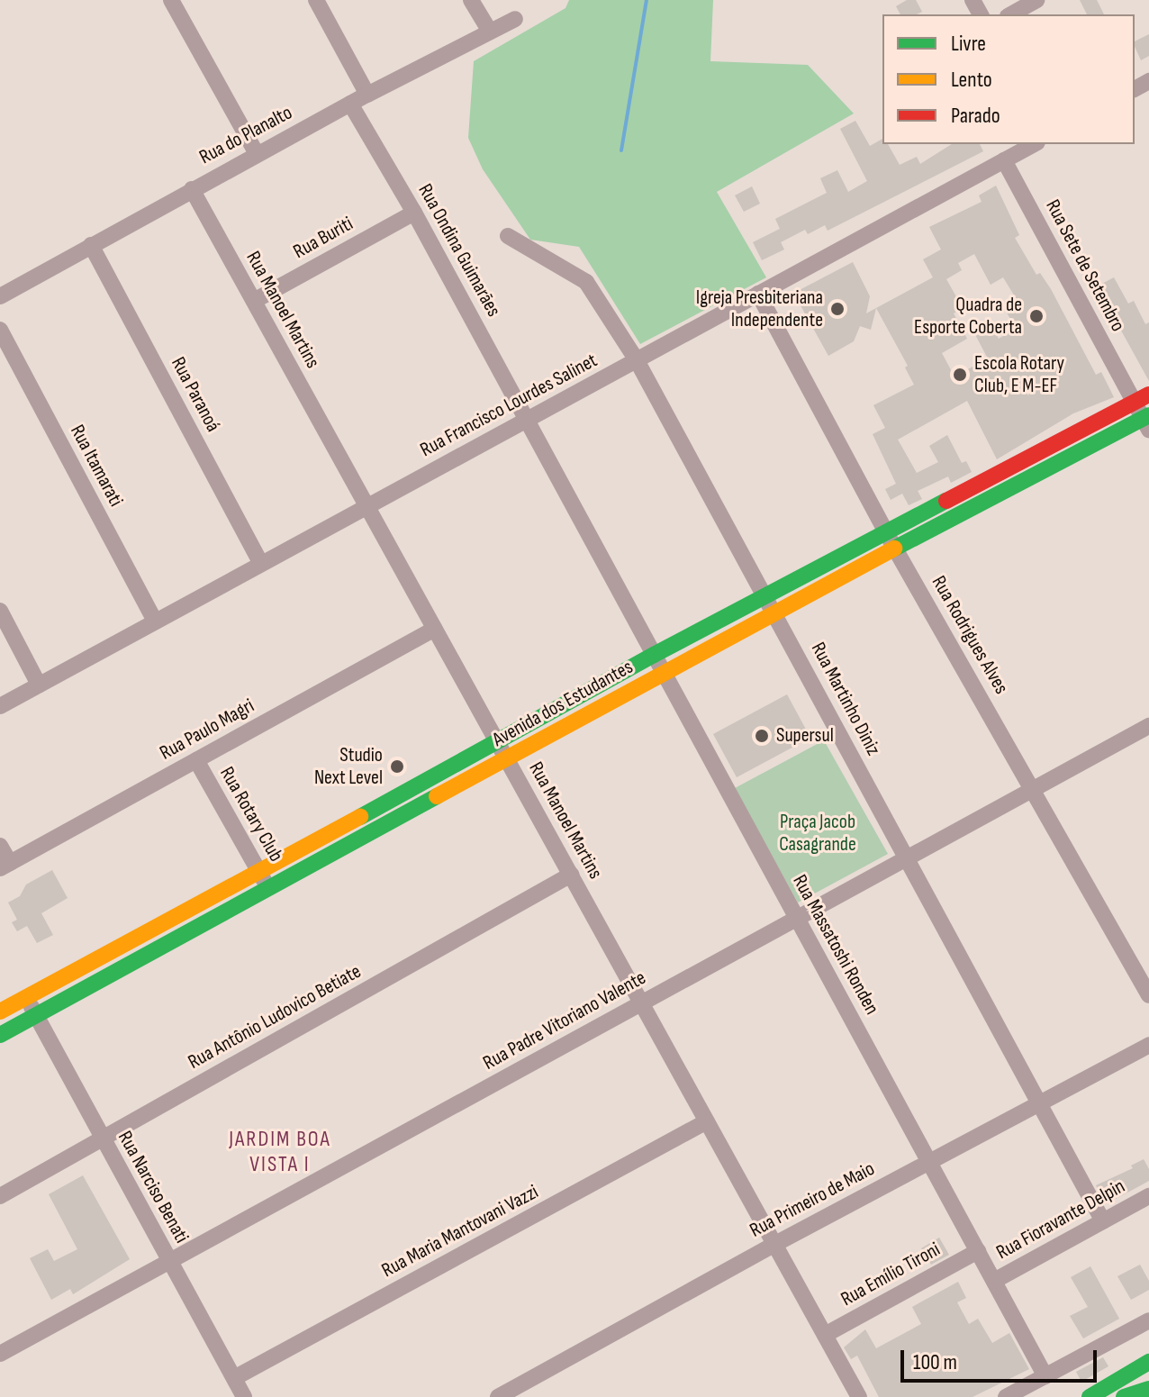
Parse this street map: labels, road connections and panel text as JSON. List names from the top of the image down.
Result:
{
  "streets": {
    "street": [
      "Rua do Planalto",
      "Rua Buriti",
      "Rua Ondina Guimarães",
      "Rua Sete de Setembro",
      "Rua Manoel Martins",
      "Rua Paranoá",
      "Rua Francisco Lourdes Salinet",
      "Rua Itamarati",
      "Rua Rodrigues Alves",
      "Rua Martinho Diniz",
      "Avenida dos Estudantes",
      "Rua Paulo Magri",
      "Rua Rotary Club",
      "Rua Massatoshi Ronden",
      "Rua Antônio Ludovico Betiate",
      "Rua Padre Vitoriano Valente",
      "Rua Narciso Benati",
      "Rua Primeiro de Maio",
      "Rua Fioravante Delpin",
      "Rua Maria Mantovani Vazzi",
      "Rua Emílio Tironi"
    ]
  },
  "crossings": [
    ["Rua do Planalto", "Rua Ondina Guimarães"],
    ["Rua do Planalto", "Rua Manoel Martins"],
    ["Rua do Planalto", "Rua Paranoá"],
    ["Rua Buriti", "Rua Ondina Guimarães"],
    ["Rua Buriti", "Rua Manoel Martins"],
    ["Rua Ondina Guimarães", "Rua Francisco Lourdes Salinet"],
    ["Rua Ondina Guimarães", "Rua Massatoshi Ronden"],
    ["Rua Sete de Setembro", "Rua Francisco Lourdes Salinet"],
    ["Rua Sete de Setembro", "Avenida dos Estudantes"],
    ["Rua Manoel Martins", "Rua Francisco Lourdes Salinet"],
    ["Rua Manoel Martins", "Avenida dos Estudantes"],
    ["Rua Manoel Martins", "Rua Paulo Magri"],
    ["Rua Manoel Martins", "Rua Antônio Ludovico Betiate"],
    ["Rua Manoel Martins", "Rua Padre Vitoriano Valente"],
    ["Rua Manoel Martins", "Rua Primeiro de Maio"],
    ["Rua Manoel Martins", "Rua Maria Mantovani Vazzi"],
    ["Rua Manoel Martins", "Rua Emílio Tironi"],
    ["Rua Paranoá", "Rua Francisco Lourdes Salinet"],
    ["Rua Francisco Lourdes Salinet", "Rua Itamarati"],
    ["Rua Francisco Lourdes Salinet", "Rua Rodrigues Alves"],
    ["Rua Francisco Lourdes Salinet", "Rua Martinho Diniz"],
    ["Rua Francisco Lourdes Salinet", "Rua Massatoshi Ronden"],
    ["Rua Rodrigues Alves", "Avenida dos Estudantes"],
    ["Rua Rodrigues Alves", "Rua Padre Vitoriano Valente"],
    ["Rua Martinho Diniz", "Avenida dos Estudantes"],
    ["Rua Martinho Diniz", "Rua Padre Vitoriano Valente"],
    ["Rua Martinho Diniz", "Rua Primeiro de Maio"],
    ["Rua Martinho Diniz", "Rua Fioravante Delpin"],
    ["Avenida dos Estudantes", "Rua Rotary Club"],
    ["Avenida dos Estudantes", "Rua Massatoshi Ronden"],
    ["Avenida dos Estudantes", "Rua Narciso Benati"],
    ["Rua Paulo Magri", "Rua Rotary Club"],
    ["Rua Massatoshi Ronden", "Rua Padre Vitoriano Valente"],
    ["Rua Massatoshi Ronden", "Rua Primeiro de Maio"],
    ["Rua Massatoshi Ronden", "Rua Fioravante Delpin"],
    ["Rua Massatoshi Ronden", "Rua Emílio Tironi"],
    ["Rua Antônio Ludovico Betiate", "Rua Narciso Benati"],
    ["Rua Padre Vitoriano Valente", "Rua Narciso Benati"],
    ["Rua Narciso Benati", "Rua Maria Mantovani Vazzi"]
  ],
  "districts": ["JARDIM BOA VISTA I"],
  "parks": ["Praça Jacob Casagrande"],
  "places": [
    "Igreja Presbiteriana Independente",
    "Quadra de Esporte Coberta",
    "Escola Rotary Club, E M-EF",
    "Supersul",
    "Studio Next Level"
  ],
  "legend": ["Livre", "Lento", "Parado"],
  "scale_bar": "100 m"
}
